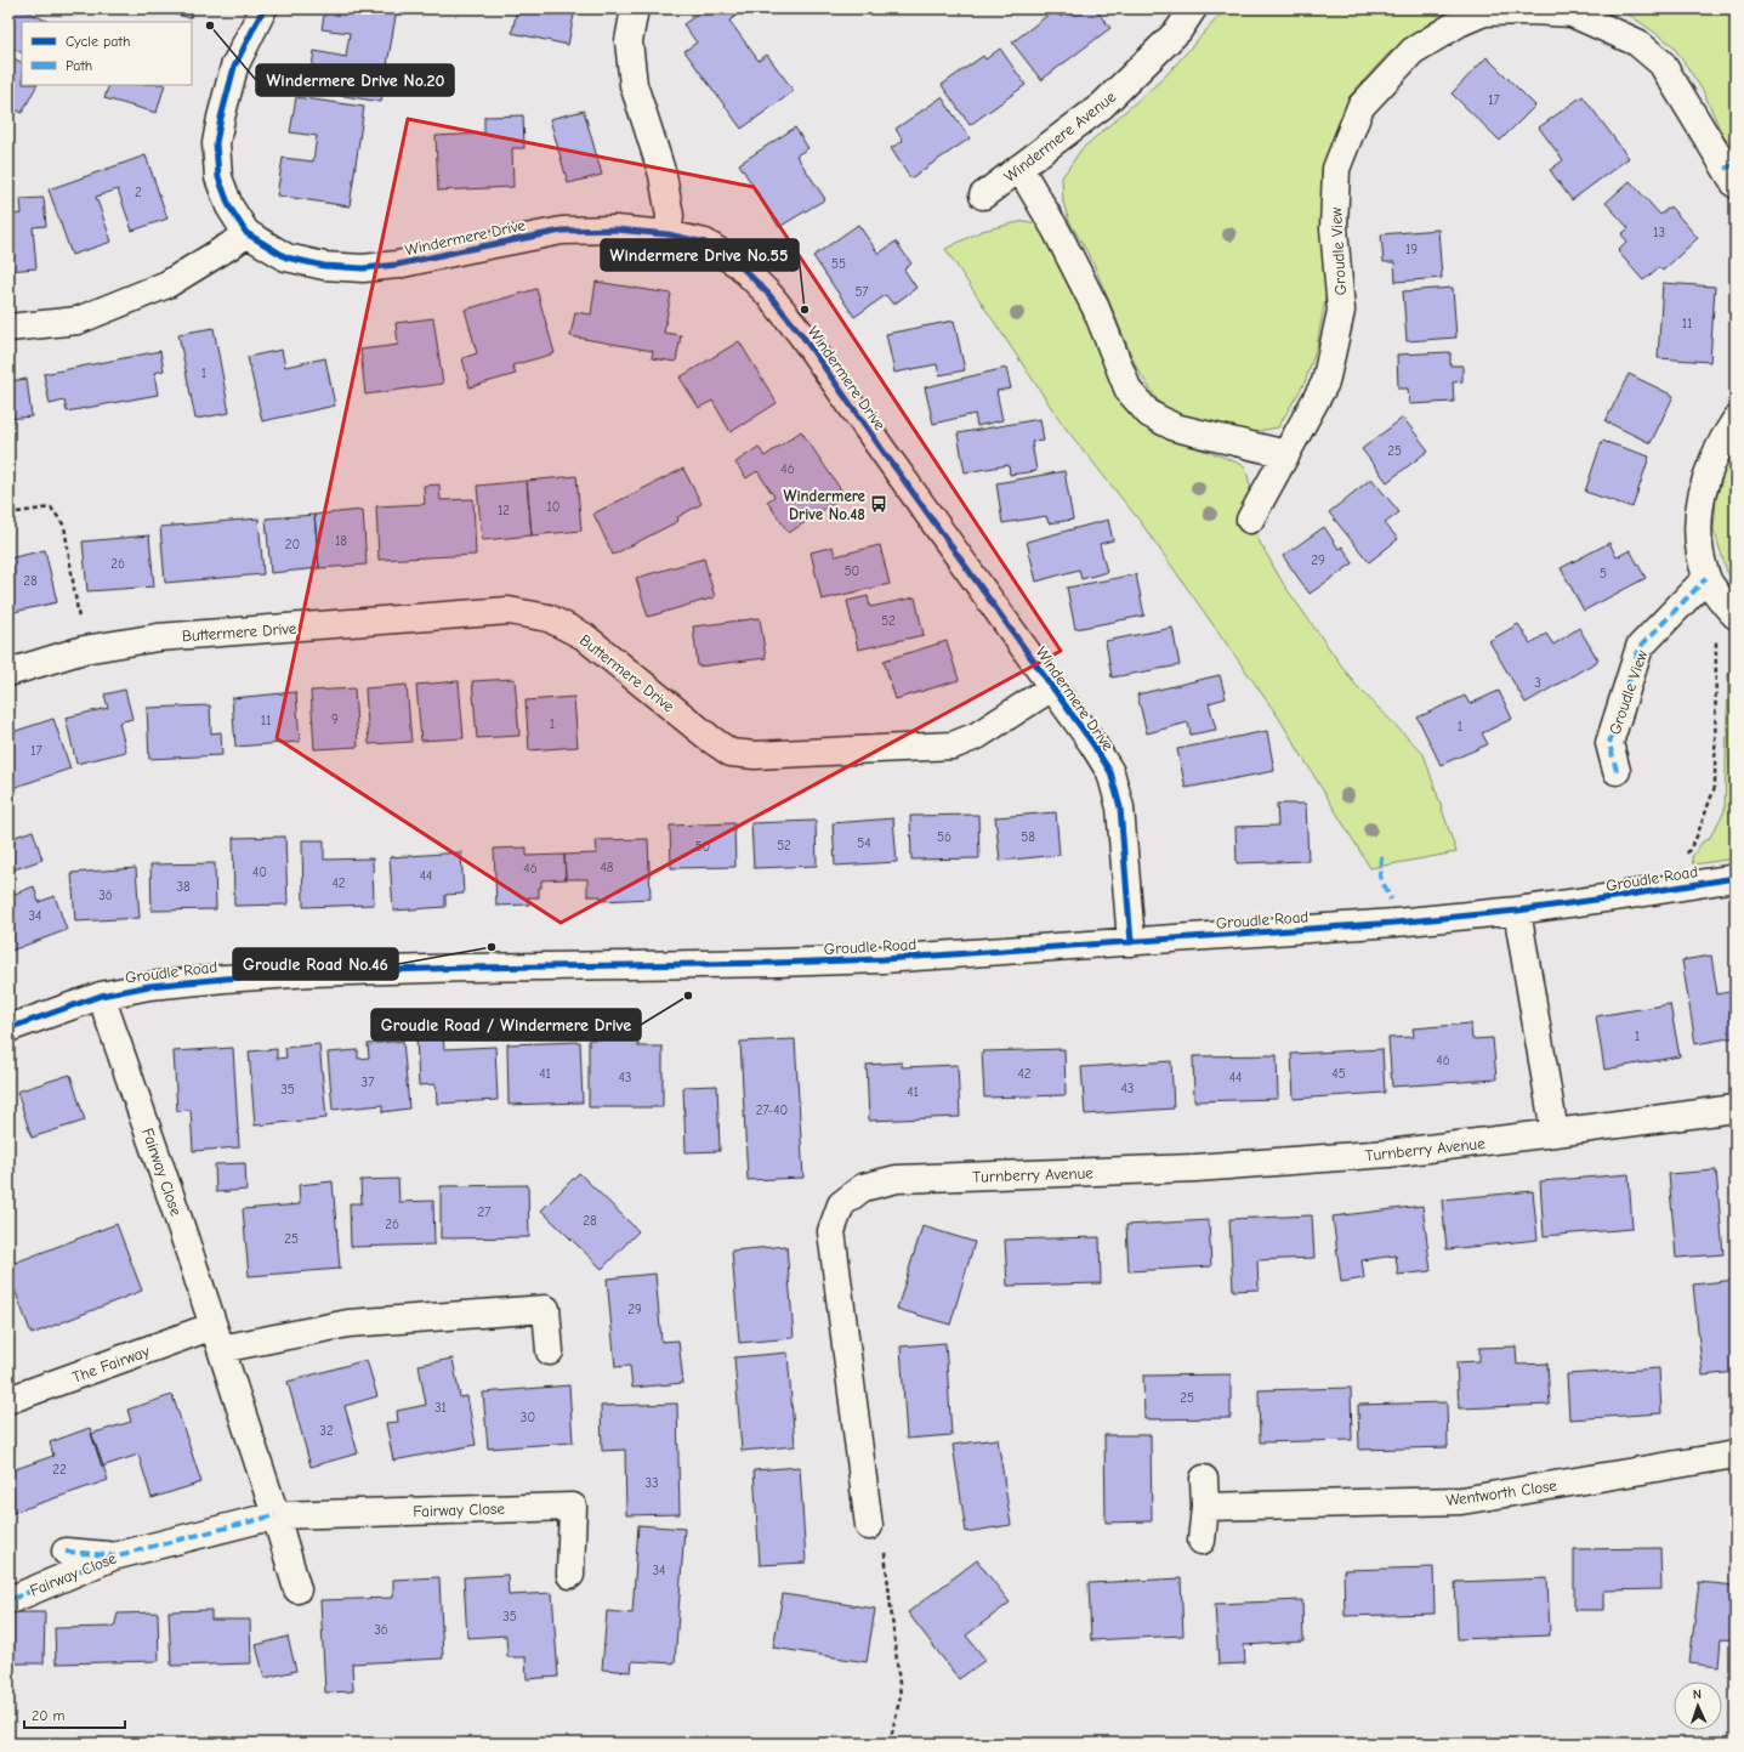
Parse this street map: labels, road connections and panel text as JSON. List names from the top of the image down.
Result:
{
  "streets": {
    "street": [
      "Windermere Avenue",
      "Windermere Drive",
      "Groudle View",
      "Buttermere Drive",
      "Groudle Road",
      "Turnberry Avenue",
      "Fairway Close",
      "The Fairway",
      "Wentworth Close"
    ]
  },
  "crossings": [
    ["Windermere Drive", "Buttermere Drive"],
    ["Windermere Drive", "Groudle Road"],
    ["Groudle Road", "Fairway Close"],
    ["Fairway Close", "The Fairway"]
  ],
  "places": {
    "other": [
      "Windermere Drive No.20",
      "Windermere Drive No.55",
      "Groudle Road No.46",
      "Groudle Road / Windermere Drive"
    ],
    "bus stop": ["Windermere Drive No.48"]
  },
  "house_numbers": [
    "17",
    "2",
    "13",
    "19",
    "55",
    "57",
    "11",
    "1",
    "25",
    "46",
    "10",
    "12",
    "18",
    "20",
    "29",
    "26",
    "50",
    "5",
    "28",
    "52",
    "3",
    "9",
    "11",
    "1",
    "1",
    "17",
    "56",
    "58",
    "54",
    "52",
    "50",
    "48",
    "46",
    "40",
    "44",
    "42",
    "38",
    "36",
    "34",
    "1",
    "46",
    "41",
    "42",
    "45",
    "43",
    "44",
    "37",
    "43",
    "35",
    "41",
    "27-40",
    "27",
    "28",
    "26",
    "25",
    "29",
    "25",
    "31",
    "30",
    "32",
    "22",
    "33",
    "34",
    "35",
    "36"
  ],
  "legend": ["Cycle path", "Path"],
  "scale_bar": "20 m",
  "north": "top"
}
